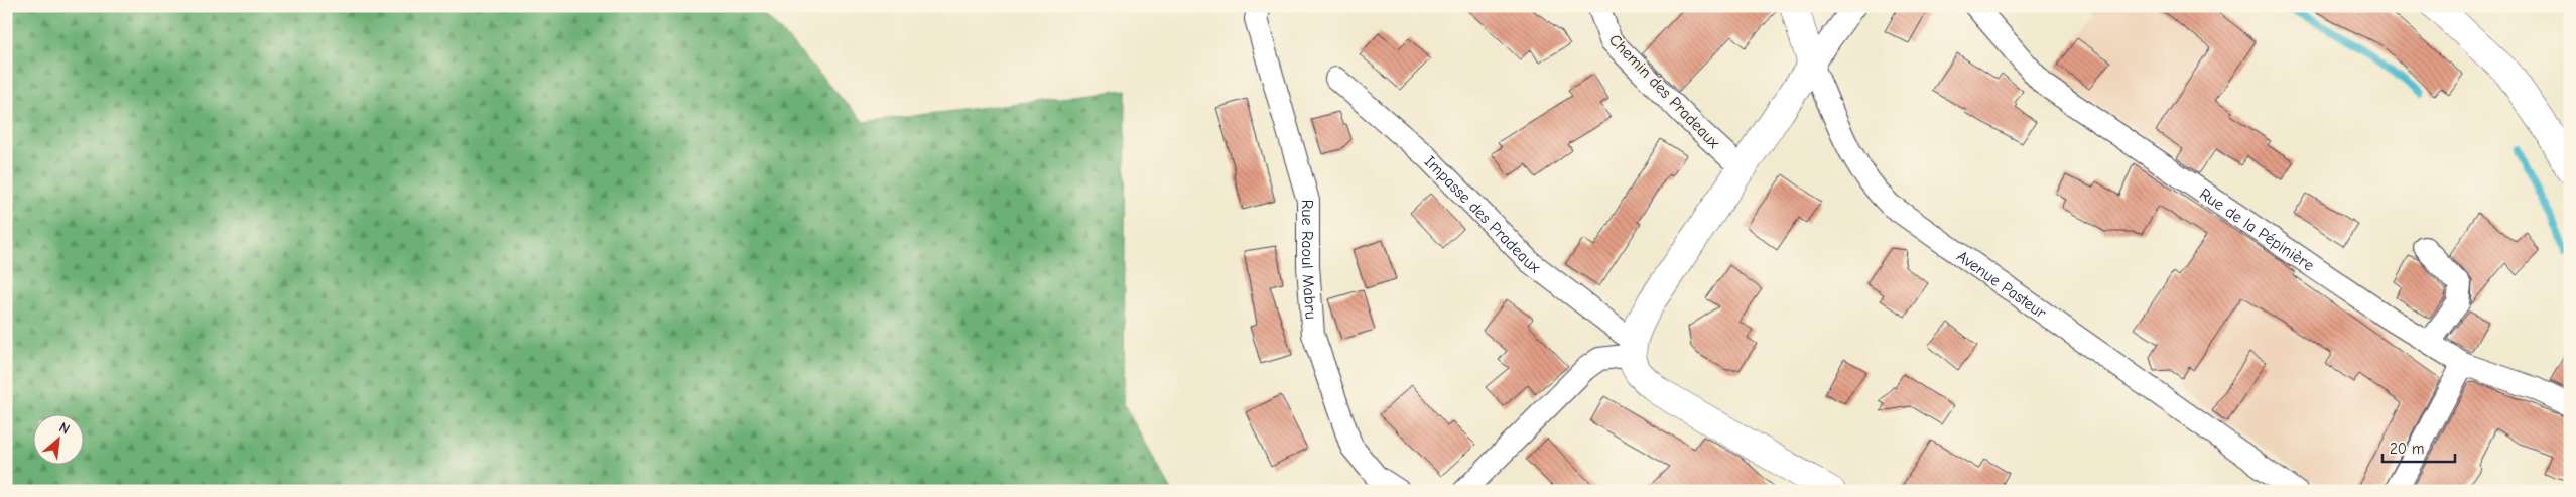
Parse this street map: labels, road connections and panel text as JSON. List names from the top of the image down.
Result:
{
  "streets": {
    "main road": ["Avenue Pasteur"],
    "street": [
      "Chemin des Pradeaux",
      "Impasse des Pradeaux",
      "Rue de la Pépinière",
      "Rue Raoul Mabru"
    ]
  },
  "scale_bar": "20 m",
  "north": "top right"
}
